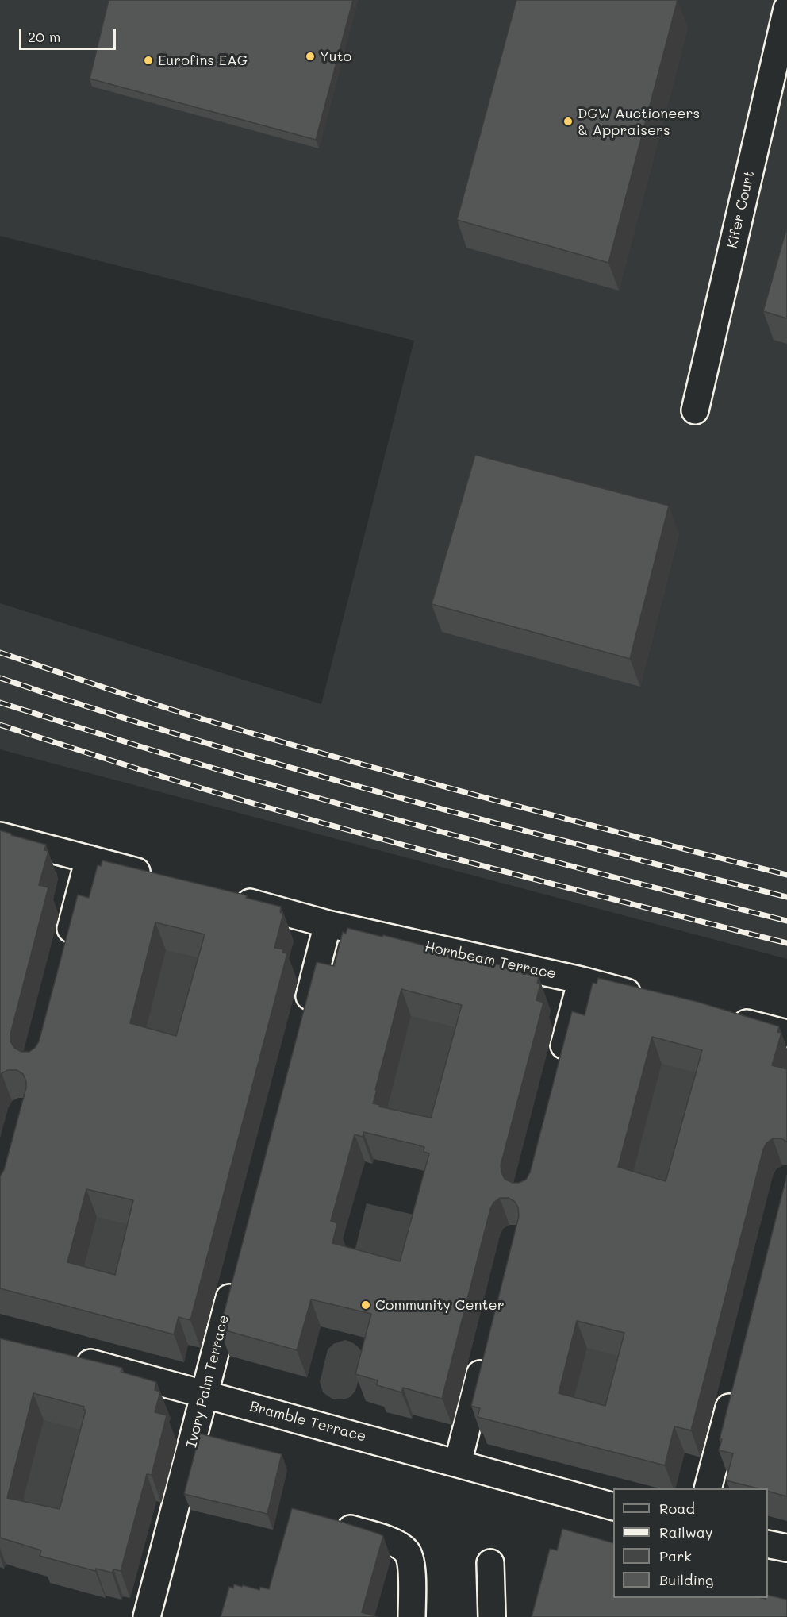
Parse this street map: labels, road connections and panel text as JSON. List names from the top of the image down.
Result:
{
  "streets": {
    "street": [
      "Kifer Court",
      "Hornbeam Terrace",
      "Ivory Palm Terrace",
      "Bramble Terrace"
    ]
  },
  "crossings": [
    ["Ivory Palm Terrace", "Bramble Terrace"]
  ],
  "places": [
    "Yuto",
    "Eurofins EAG",
    "DGW Auctioneers & Appraisers",
    "Community Center"
  ],
  "legend": [
    "Road",
    "Railway",
    "Park",
    "Building"
  ],
  "scale_bar": "20 m"
}
